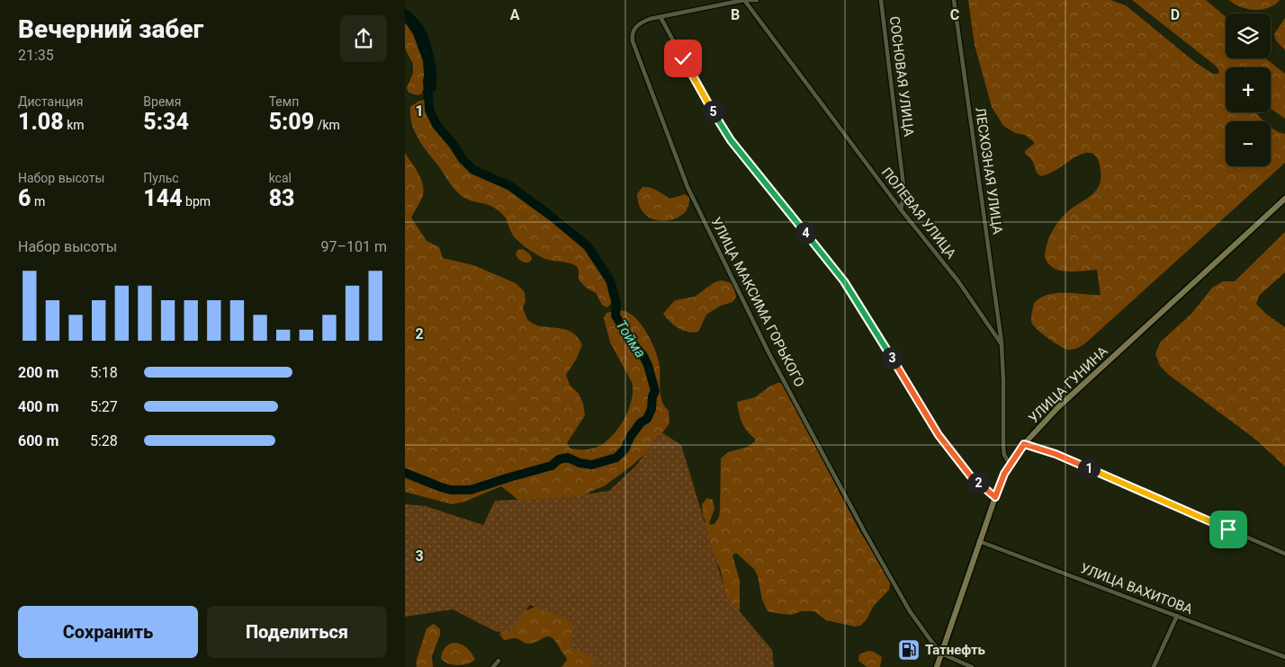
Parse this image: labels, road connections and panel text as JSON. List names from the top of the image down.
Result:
{
  "streets": {
    "main road": ["УЛИЦА ГУНИНА"],
    "street": [
      "СОСНОВАЯ УЛИЦА",
      "ЛЕСХОЗНАЯ УЛИЦА",
      "ПОЛЕВАЯ УЛИЦА",
      "УЛИЦА МАКСИМА ГОРЬКОГО",
      "УЛИЦА ВАХИТОВА"
    ]
  },
  "crossings": [
    ["СОСНОВАЯ УЛИЦА", "ПОЛЕВАЯ УЛИЦА"],
    ["ЛЕСХОЗНАЯ УЛИЦА", "ПОЛЕВАЯ УЛИЦА"],
    ["ПОЛЕВАЯ УЛИЦА", "УЛИЦА МАКСИМА ГОРЬКОГО"],
    ["УЛИЦА МАКСИМА ГОРЬКОГО", "УЛИЦА ГУНИНА"],
    ["УЛИЦА ГУНИНА", "УЛИЦА ВАХИТОВА"]
  ],
  "water": ["Тойма"],
  "places": {
    "fuel station": ["Татнефть"]
  },
  "page": {
    "heading": ["Вечерний забег", "21:35"],
    "map_buttons": ["+", "−"],
    "stats": [
      ["Дистанция", "1.08 km"],
      ["Время", "5:34"],
      ["Темп", "5:09 /km"],
      ["Набор высоты", "6 m"],
      ["Пульс", "144 bpm"],
      ["kcal", "83"]
    ],
    "pins": [
      "5",
      "4",
      "3",
      "1",
      "2"
    ],
    "chart": ["Набор высоты", "97–101 m"],
    "list": [
      {
        "name": "200 m",
        "note": "5:18"
      },
      {
        "name": "400 m",
        "note": "5:27"
      },
      {
        "name": "600 m",
        "note": "5:28"
      }
    ],
    "buttons": ["Сохранить", "Поделиться"]
  },
  "grid": {
    "columns": [
      "A",
      "B",
      "C",
      "D"
    ],
    "rows": ["1", "2", "3"]
  }
}
